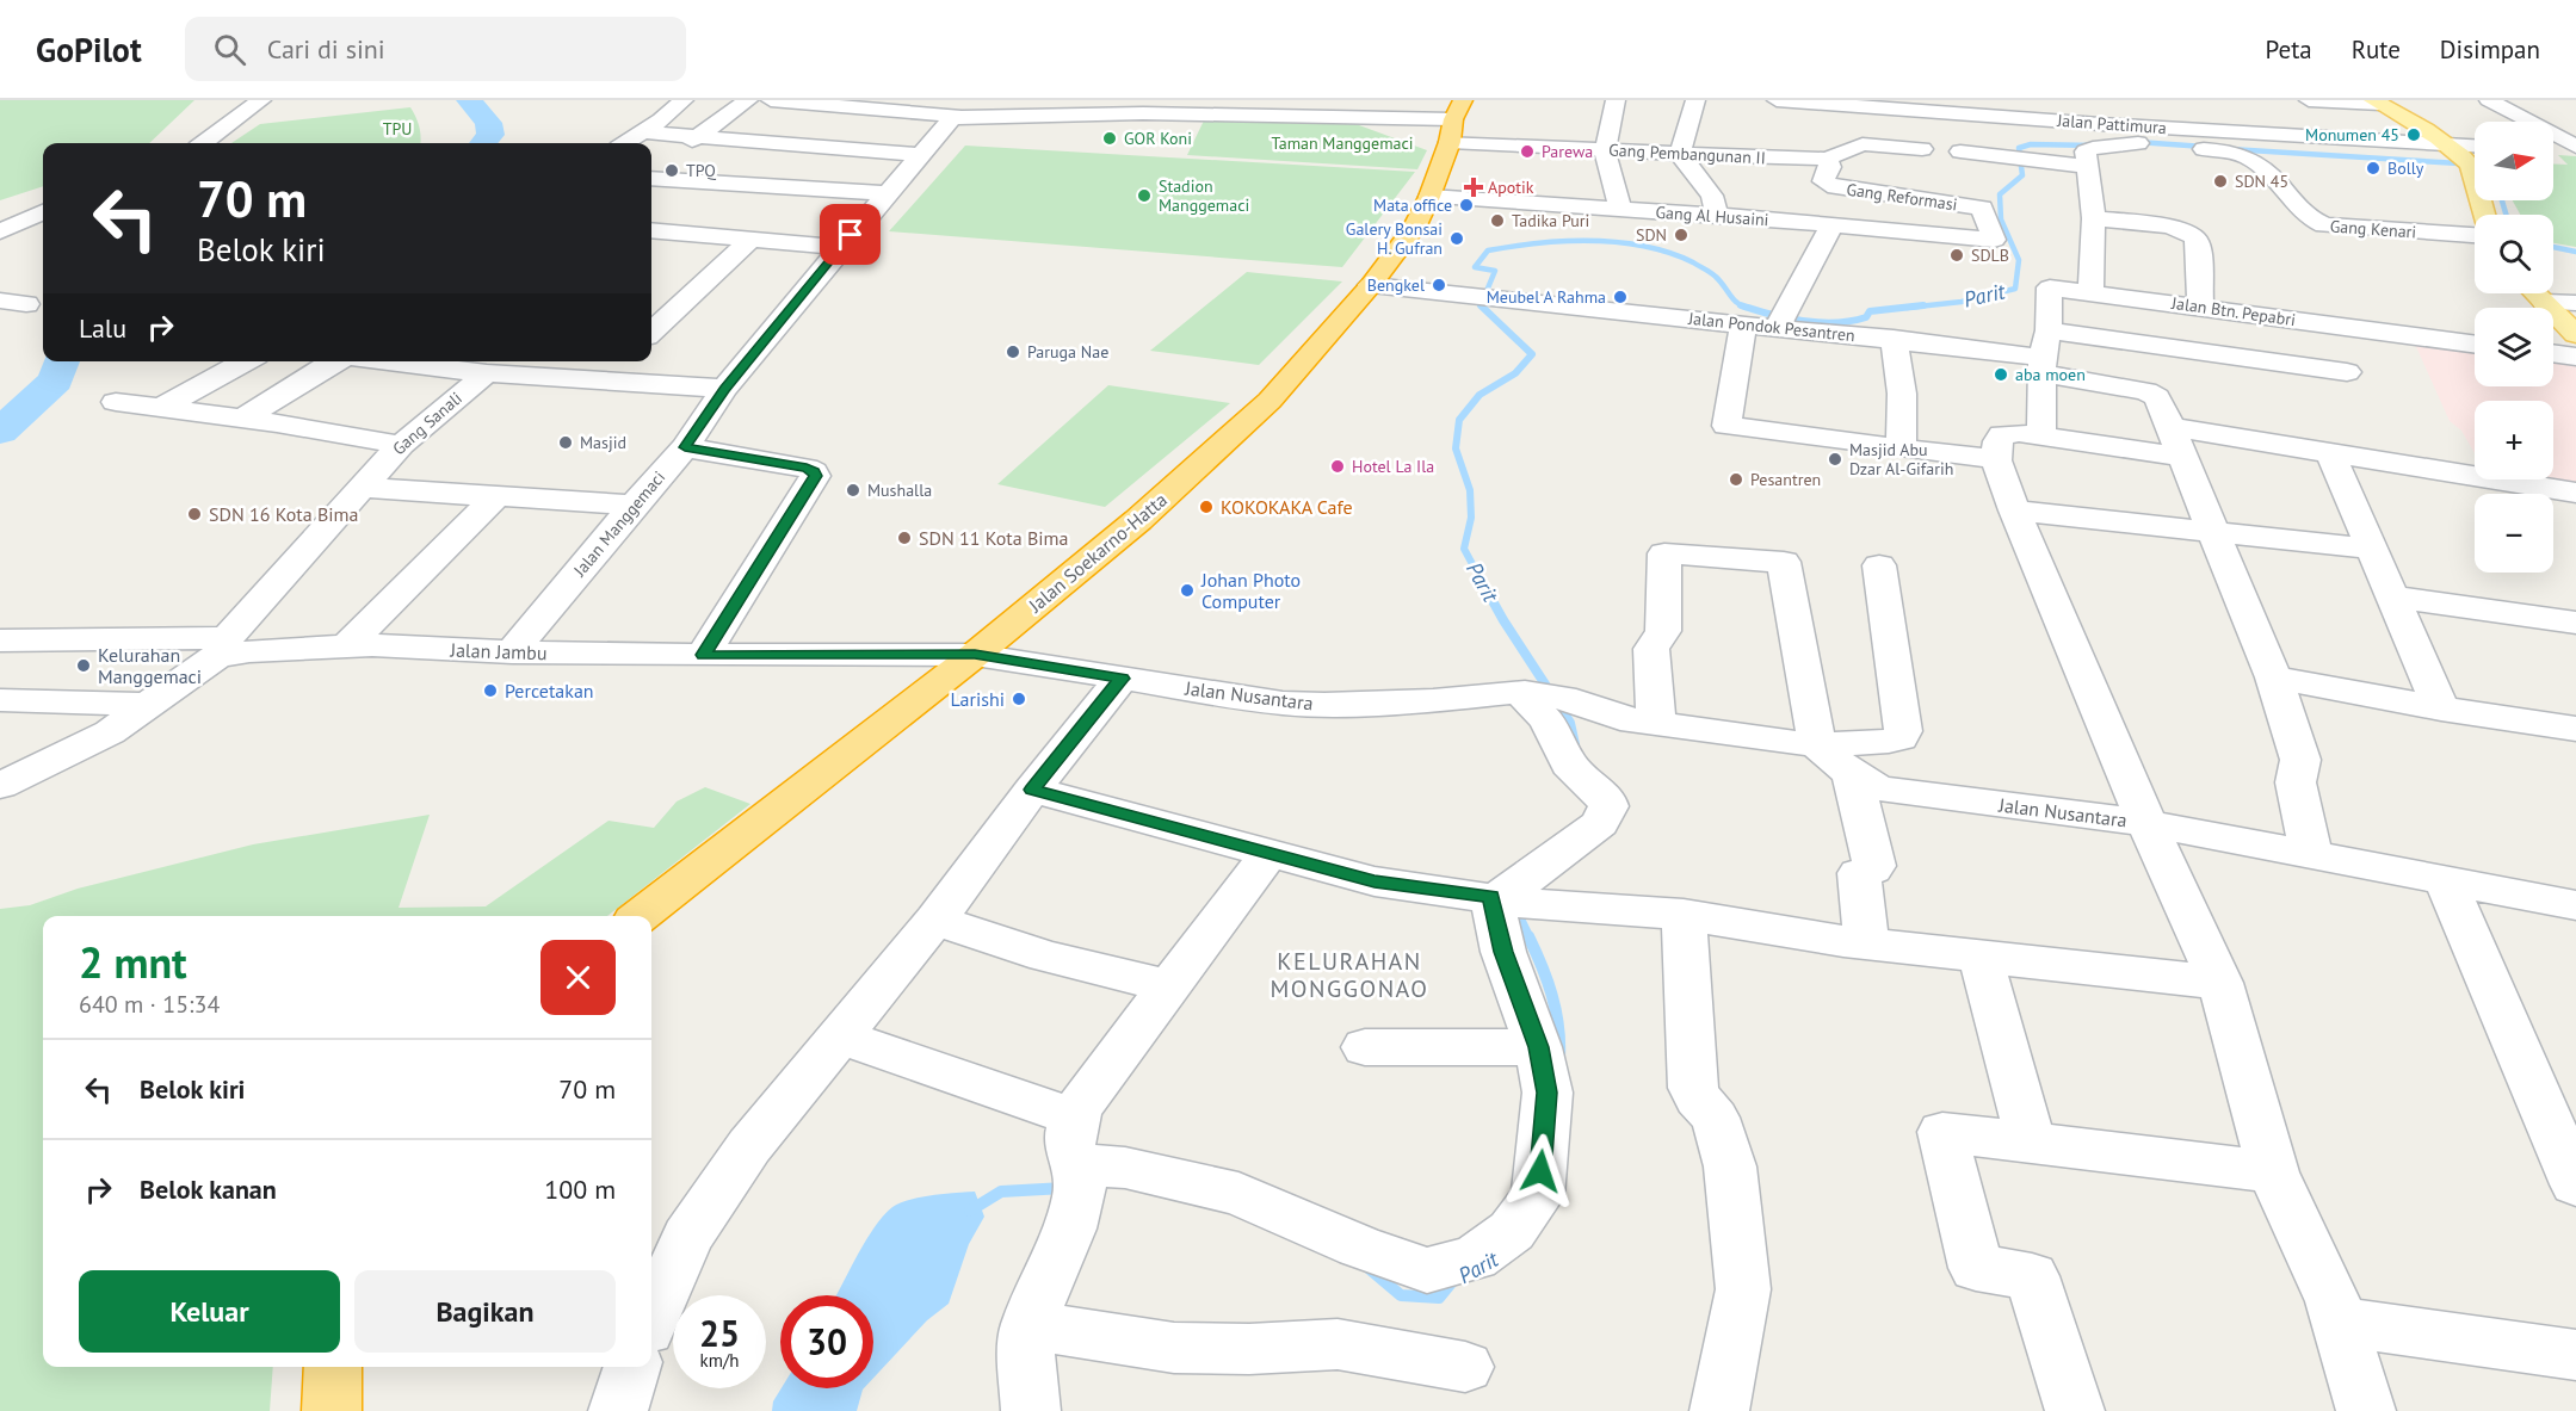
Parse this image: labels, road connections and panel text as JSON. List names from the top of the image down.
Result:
{
  "streets": {
    "highway": ["Jalan Soekarno-Hatta"],
    "street": [
      "Jalan Pattimura",
      "Gang Pembangunan II",
      "Gang Reformasi",
      "Gang Al Husaini",
      "Gang Kenari",
      "Jalan Btn. Pepabri",
      "Jalan Pondok Pesantren",
      "Gang Sanali",
      "Jalan Manggemaci",
      "Jalan Jambu",
      "Jalan Nusantara"
    ]
  },
  "crossings": [
    ["Jalan Pattimura", "Gang Kenari"],
    ["Gang Pembangunan II", "Gang Reformasi"],
    ["Gang Pembangunan II", "Jalan Soekarno-Hatta"],
    ["Gang Reformasi", "Gang Al Husaini"],
    ["Gang Al Husaini", "Jalan Soekarno-Hatta"],
    ["Jalan Btn. Pepabri", "Jalan Pondok Pesantren"],
    ["Jalan Pondok Pesantren", "Jalan Soekarno-Hatta"],
    ["Gang Sanali", "Jalan Jambu"],
    ["Jalan Manggemaci", "Jalan Jambu"],
    ["Jalan Soekarno-Hatta", "Jalan Jambu"],
    ["Jalan Soekarno-Hatta", "Jalan Nusantara"],
    ["Jalan Jambu", "Jalan Nusantara"]
  ],
  "districts": ["KELURAHAN MONGGONAO"],
  "water": ["Parit"],
  "parks": ["TPU", "Taman Manggemaci"],
  "places": {
    "other": [
      "Monumen 45",
      "GOR Koni",
      "Parewa",
      "Bolly",
      "TPQ",
      "SDN 45",
      "Stadion Manggemaci",
      "Mata office",
      "Tadika Puri",
      "SDN",
      "Galery Bonsai H. Gufran",
      "SDLB",
      "Bengkel",
      "Meubel A Rahma",
      "Paruga Nae",
      "aba moen",
      "Masjid",
      "Masjid Abu Dzar Al-Gifarih",
      "Hotel La Ila",
      "Pesantren",
      "Mushalla",
      "KOKOKAKA Cafe",
      "SDN 16 Kota Bima",
      "SDN 11 Kota Bima",
      "Johan Photo Computer",
      "Kelurahan Manggemaci",
      "Percetakan",
      "Larishi"
    ],
    "health": ["Apotik"]
  },
  "north": "right",
  "page": {
    "header": "GoPilot",
    "search": "Cari di sini",
    "nav": ["Peta", "Rute", "Disimpan"],
    "map_buttons": ["+", "−"],
    "turn": ["70 m", "Belok kiri"],
    "then": "Lalu",
    "heading": ["2 mnt", "640 m · 15:34"],
    "list": [
      {
        "name": "Belok kiri",
        "value": "70 m"
      },
      {
        "name": "Belok kanan",
        "value": "100 m"
      }
    ],
    "buttons": ["Keluar", "Bagikan"],
    "speed": "25 km/h",
    "limit": "30"
  }
}
